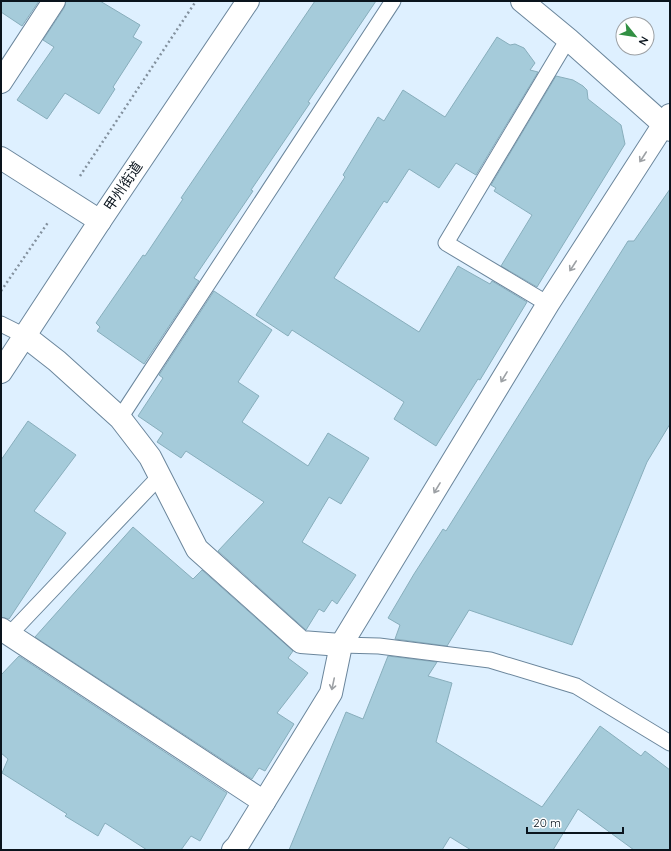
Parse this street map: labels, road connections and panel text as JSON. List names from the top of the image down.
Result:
{
  "streets": {
    "main road": ["甲州街道"]
  },
  "scale_bar": "20 m",
  "north": "bottom right"
}
